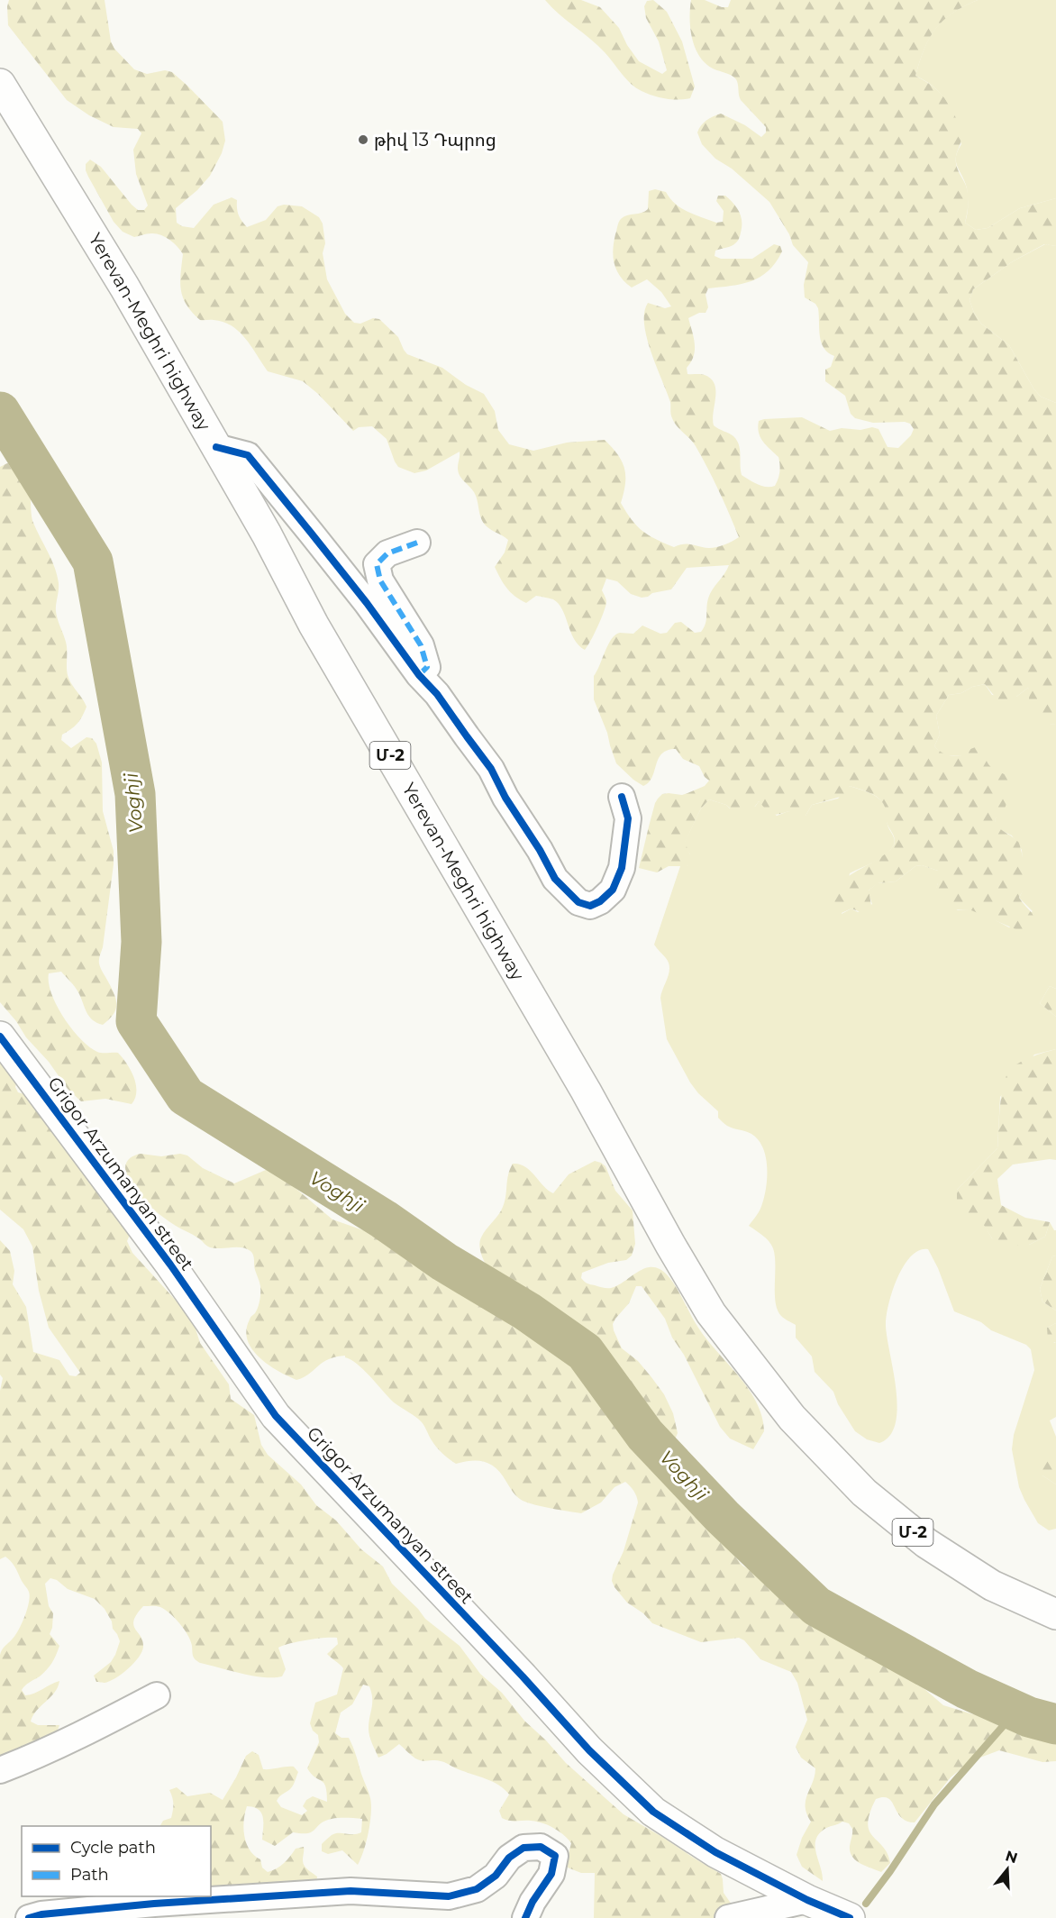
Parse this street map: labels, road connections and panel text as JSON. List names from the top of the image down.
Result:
{
  "streets": {
    "main road": ["Yerevan-Meghri highway", "Մ-2", "Grigor Arzumanyan street"]
  },
  "water": ["Voghji"],
  "places": ["թիվ 13 Դպրոց"],
  "legend": ["Cycle path", "Path"],
  "north": "top"
}
